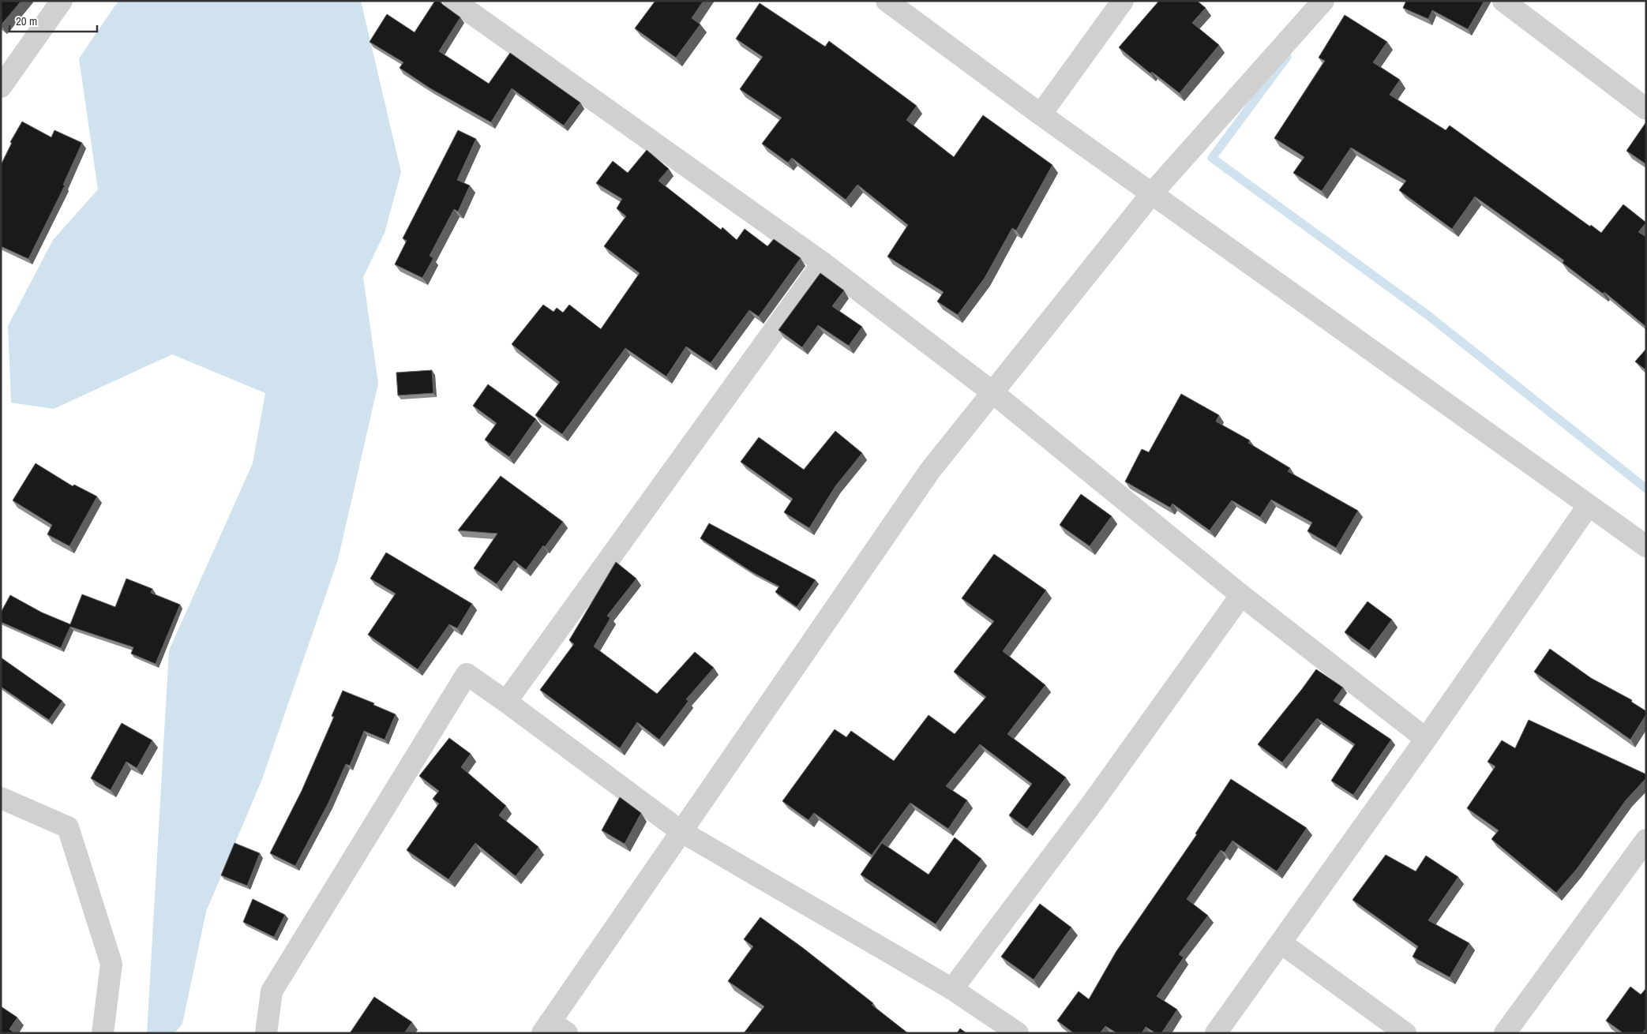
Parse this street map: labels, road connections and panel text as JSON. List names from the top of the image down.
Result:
{
  "scale_bar": "20 m"
}
